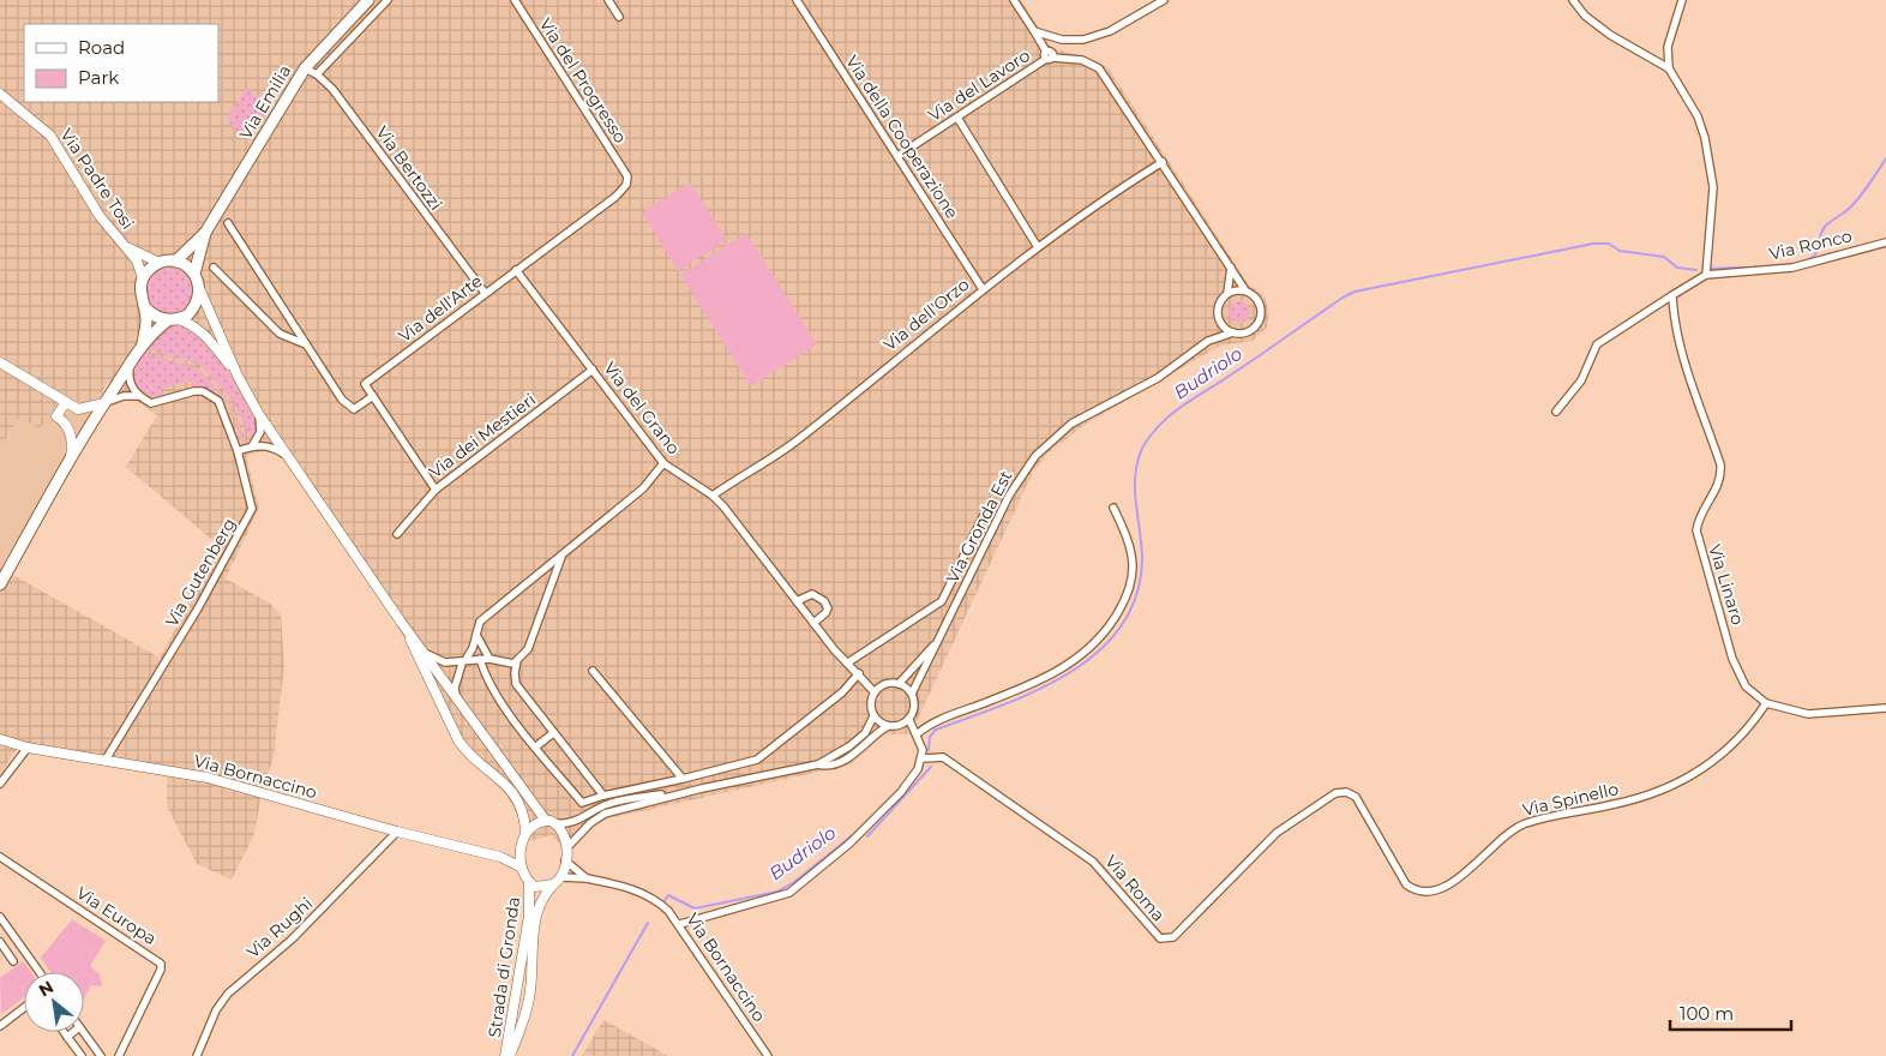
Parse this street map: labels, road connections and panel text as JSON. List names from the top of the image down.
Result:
{
  "streets": {
    "main road": [
      "Via Emilia",
      "Via Padre Tosi",
      "Via Bornaccino",
      "Strada di Gronda"
    ],
    "street": [
      "Via del Progresso",
      "Via del Lavoro",
      "Via della Cooperazione",
      "Via Bertozzi",
      "Via Ronco",
      "Via dell'Arte",
      "Via dell'Orzo",
      "Via del Grano",
      "Via dei Mestieri",
      "Via Gronda Est",
      "Via Gutenberg",
      "Via Linaro",
      "Via Spinello",
      "Via Roma",
      "Via Europa",
      "Via Rughi"
    ]
  },
  "crossings": [
    ["Via del Progresso", "Via dell'Arte"],
    ["Via del Lavoro", "Via della Cooperazione"],
    ["Via del Lavoro", "Via Gronda Est"],
    ["Via Emilia", "Via Bertozzi"],
    ["Via Emilia", "Via Padre Tosi"],
    ["Via della Cooperazione", "Via dell'Orzo"],
    ["Via Bertozzi", "Via dell'Arte"],
    ["Via dell'Arte", "Via del Grano"],
    ["Via dell'Orzo", "Via del Grano"],
    ["Via dell'Orzo", "Via Gronda Est"],
    ["Via del Grano", "Via dei Mestieri"],
    ["Via Gutenberg", "Via Bornaccino"],
    ["Via Linaro", "Via Spinello"],
    ["Via Bornaccino", "Via Rughi"],
    ["Via Bornaccino", "Strada di Gronda"],
    ["Via Spinello", "Via Roma"]
  ],
  "water": ["Budriolo"],
  "legend": ["Road", "Park"],
  "scale_bar": "100 m",
  "north": "top left"
}
